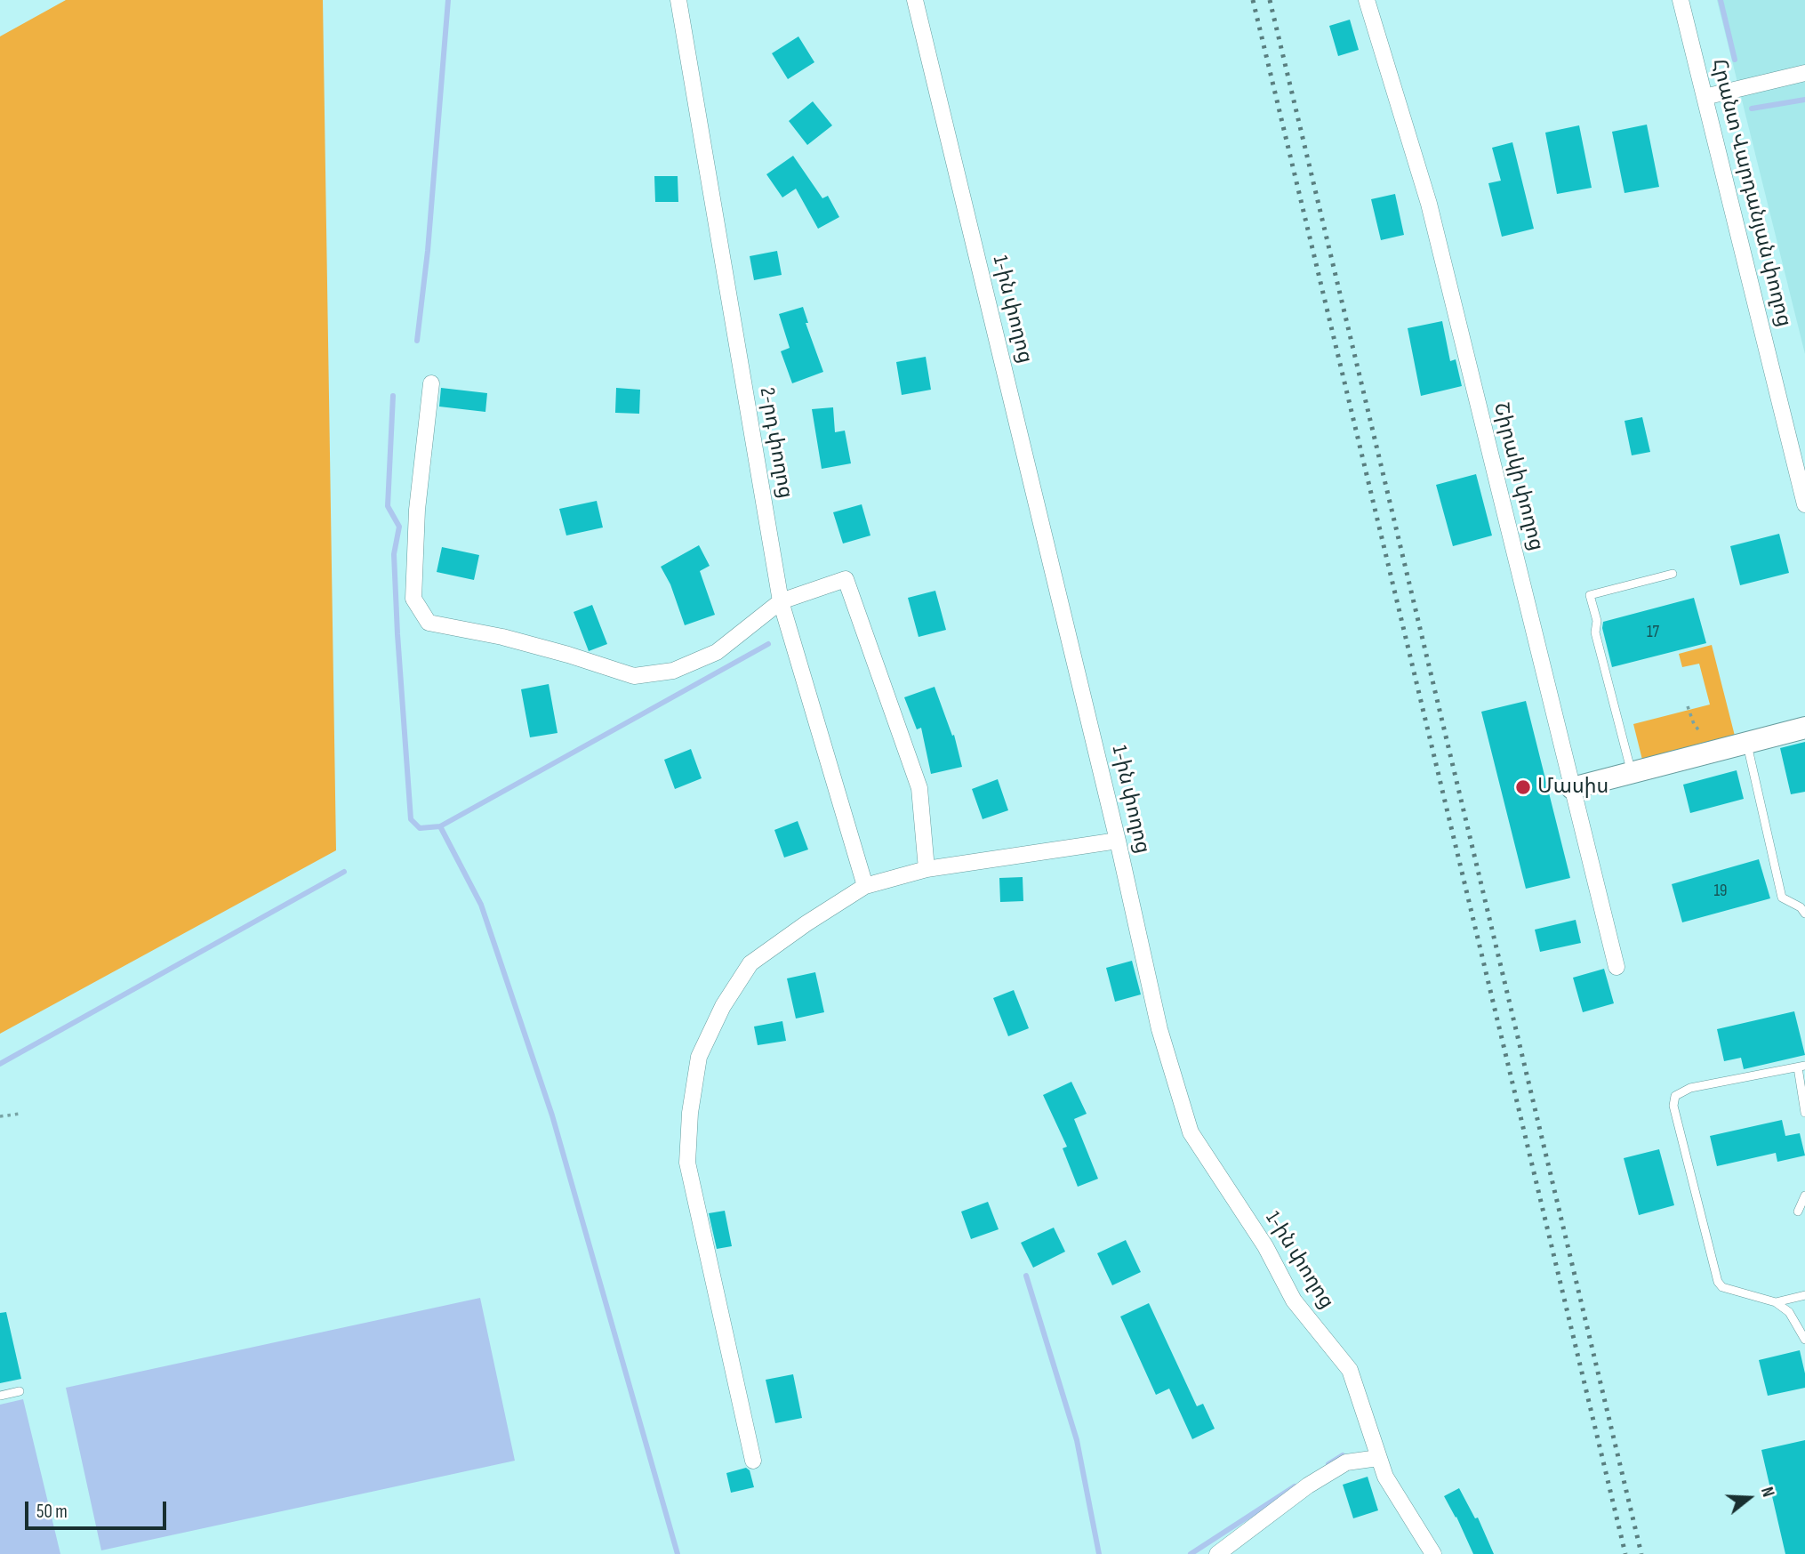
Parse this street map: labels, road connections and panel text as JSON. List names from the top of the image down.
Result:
{
  "streets": {
    "street": [
      "Հրանտ Վարդանյան փողոց",
      "1-ին փողոց",
      "2-րդ փողոց",
      "Շիրակի փողոց"
    ]
  },
  "places": ["Մասիս"],
  "house_numbers": ["17", "19"],
  "scale_bar": "50 m",
  "north": "right"
}
